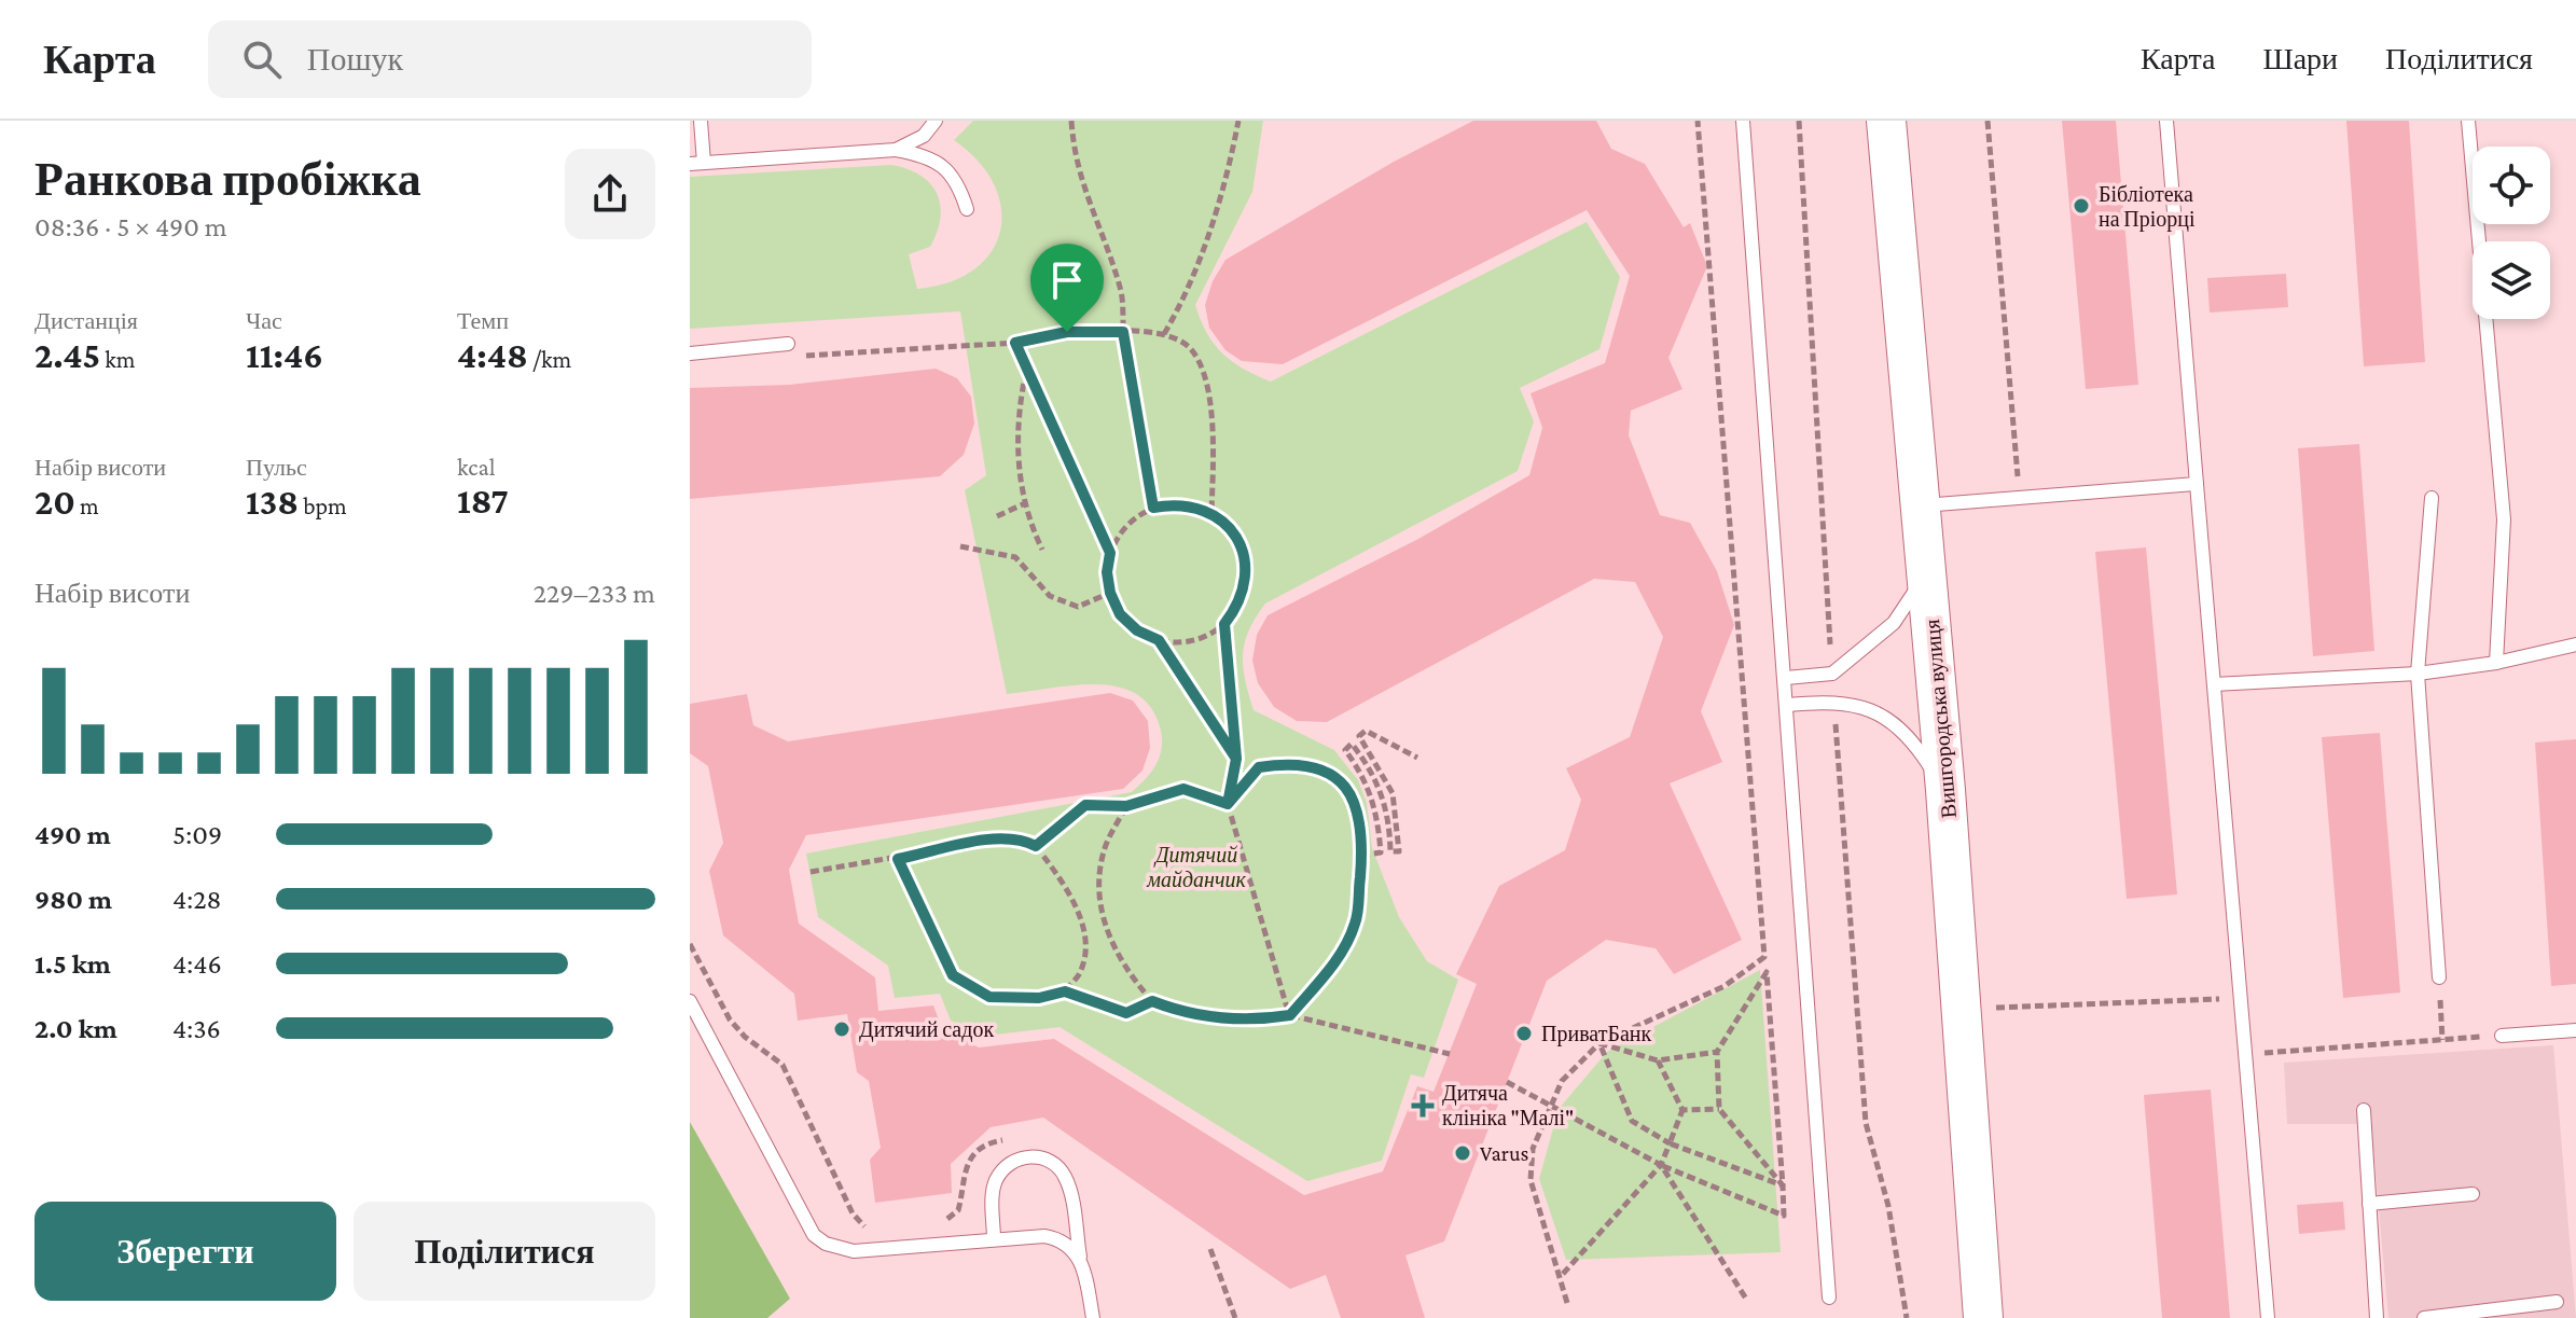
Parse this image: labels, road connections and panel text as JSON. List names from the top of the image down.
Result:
{
  "streets": {
    "main road": ["Вишгородська вулиця"]
  },
  "parks": ["Дитячий майданчик"],
  "places": {
    "other": [
      "Бібліотека на Пріорці",
      "Дитячий садок",
      "ПриватБанк",
      "Varus"
    ],
    "health": ["Дитяча клініка \"Малі\""]
  },
  "page": {
    "header": "Карта",
    "search": "Пошук",
    "nav": ["Карта", "Шари", "Поділитися"],
    "heading": ["Ранкова пробіжка", "08:36 · 5 × 490 m"],
    "stats": [
      ["Дистанція", "2.45 km"],
      ["Час", "11:46"],
      ["Темп", "4:48 /km"],
      ["Набір висоти", "20 m"],
      ["Пульс", "138 bpm"],
      ["kcal", "187"]
    ],
    "chart": ["Набір висоти", "229–233 m"],
    "list": [
      {
        "name": "490 m",
        "note": "5:09"
      },
      {
        "name": "980 m",
        "note": "4:28"
      },
      {
        "name": "1.5 km",
        "note": "4:46"
      },
      {
        "name": "2.0 km",
        "note": "4:36"
      }
    ],
    "buttons": ["Зберегти", "Поділитися"]
  }
}
